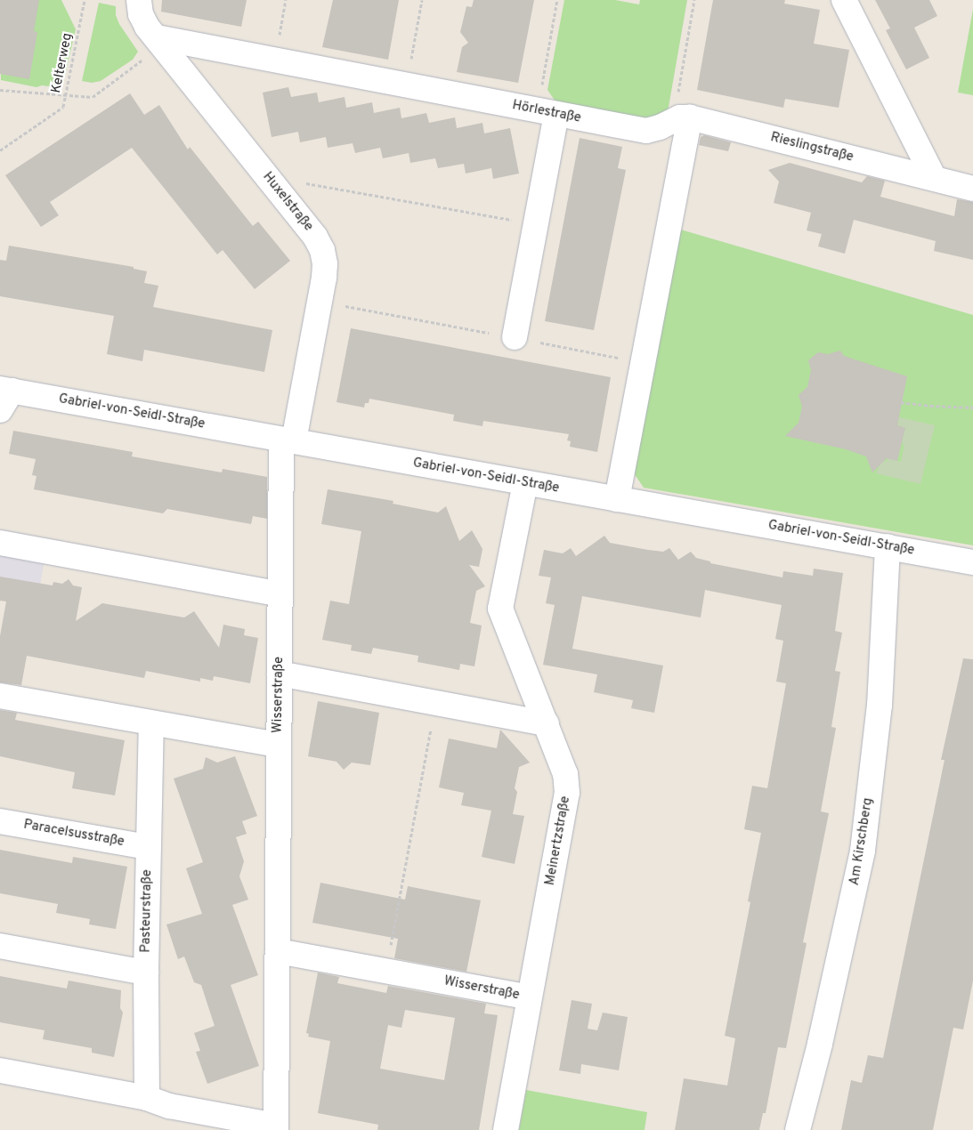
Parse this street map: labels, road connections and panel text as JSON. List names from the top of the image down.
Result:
{
  "streets": {
    "street": [
      "Hörlestraße",
      "Rieslingstraße",
      "Huxelstraße",
      "Gabriel-von-Seidl-Straße",
      "Wisserstraße",
      "Paracelsusstraße",
      "Meinertzstraße",
      "Am Kirschberg",
      "Pasteurstraße"
    ],
    "path": ["Kelterweg"]
  },
  "crossings": [
    ["Hörlestraße", "Rieslingstraße"],
    ["Hörlestraße", "Huxelstraße"],
    ["Huxelstraße", "Gabriel-von-Seidl-Straße"],
    ["Huxelstraße", "Wisserstraße"],
    ["Gabriel-von-Seidl-Straße", "Wisserstraße"],
    ["Gabriel-von-Seidl-Straße", "Meinertzstraße"],
    ["Gabriel-von-Seidl-Straße", "Am Kirschberg"],
    ["Wisserstraße", "Meinertzstraße"],
    ["Paracelsusstraße", "Pasteurstraße"]
  ]
}
